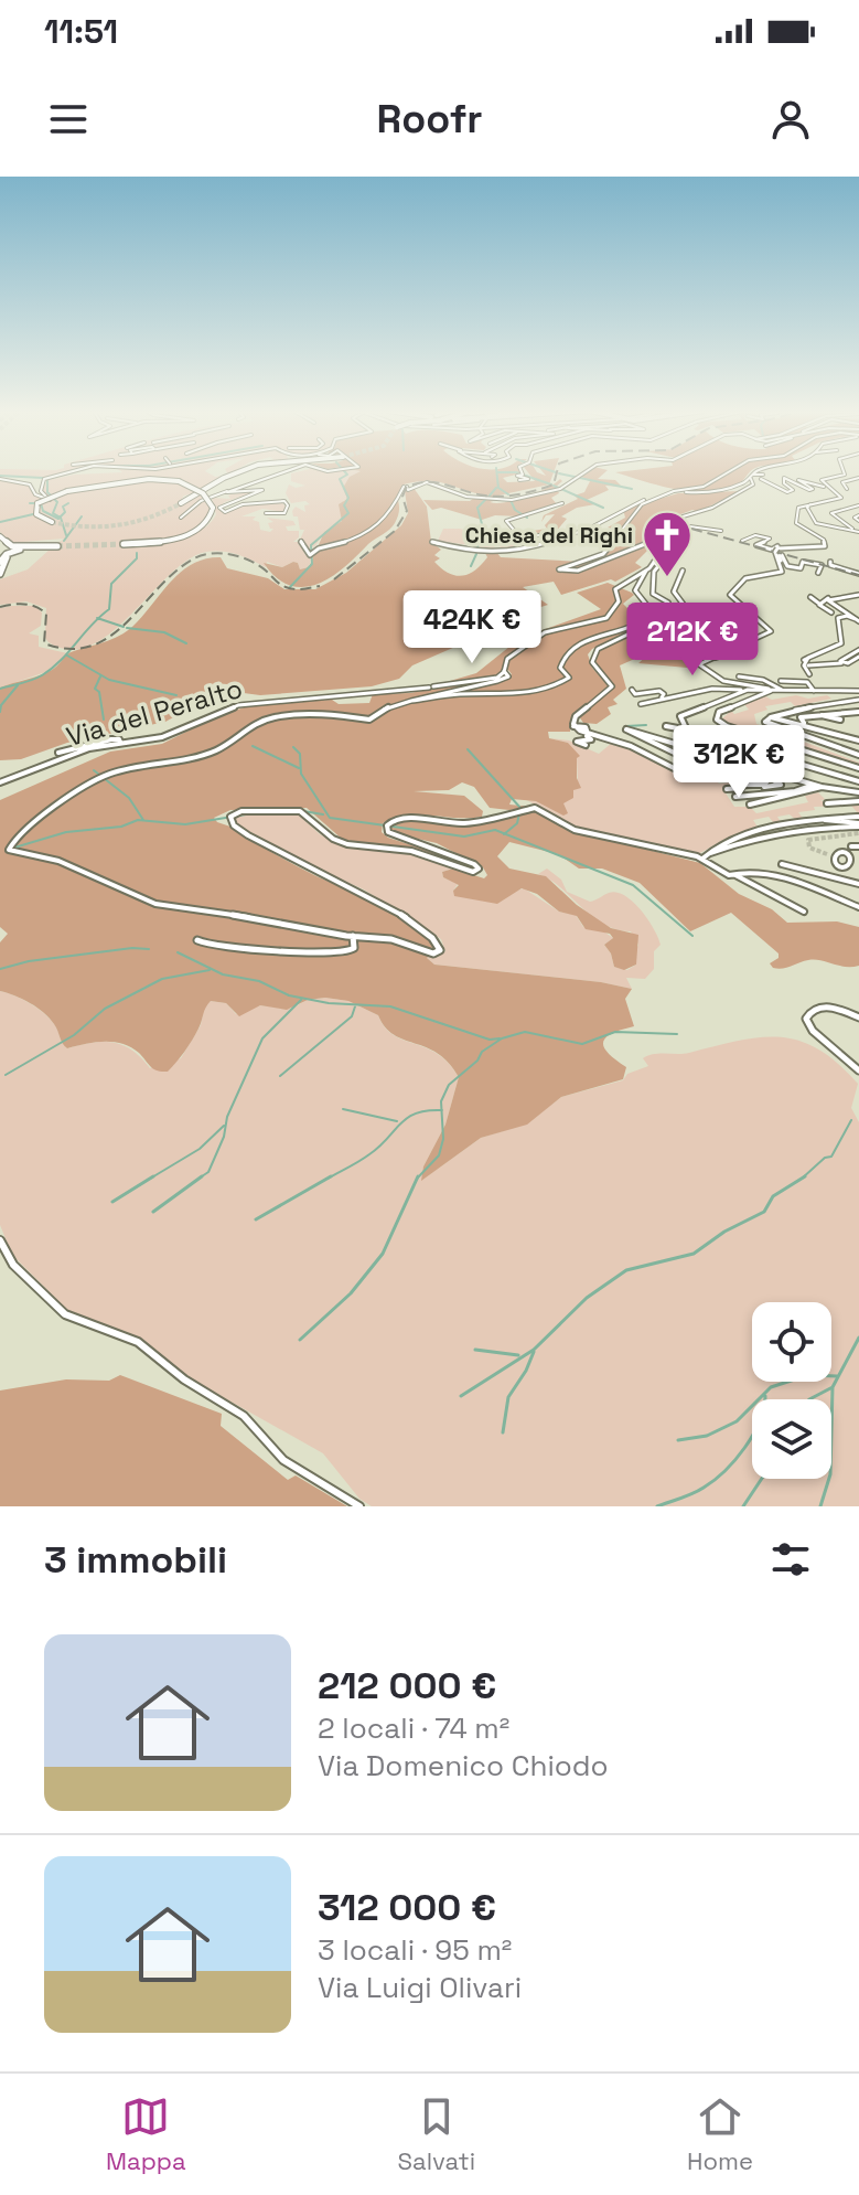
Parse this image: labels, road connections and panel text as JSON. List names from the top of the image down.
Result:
{
  "streets": {
    "street": ["Via del Peralto"]
  },
  "places": {
    "church": ["Chiesa del Righi"]
  },
  "page": {
    "status": "11:51",
    "header": "Roofr",
    "price": ["424K €", "212K €", "312K €"],
    "heading": "3 immobili",
    "list": [
      {
        "name": "212 000 €",
        "note": "2 locali · 74 m² · Via Domenico Chiodo"
      },
      {
        "name": "312 000 €",
        "note": "3 locali · 95 m² · Via Luigi Olivari"
      }
    ],
    "tabs": ["Mappa", "Salvati", "Home"]
  }
}
